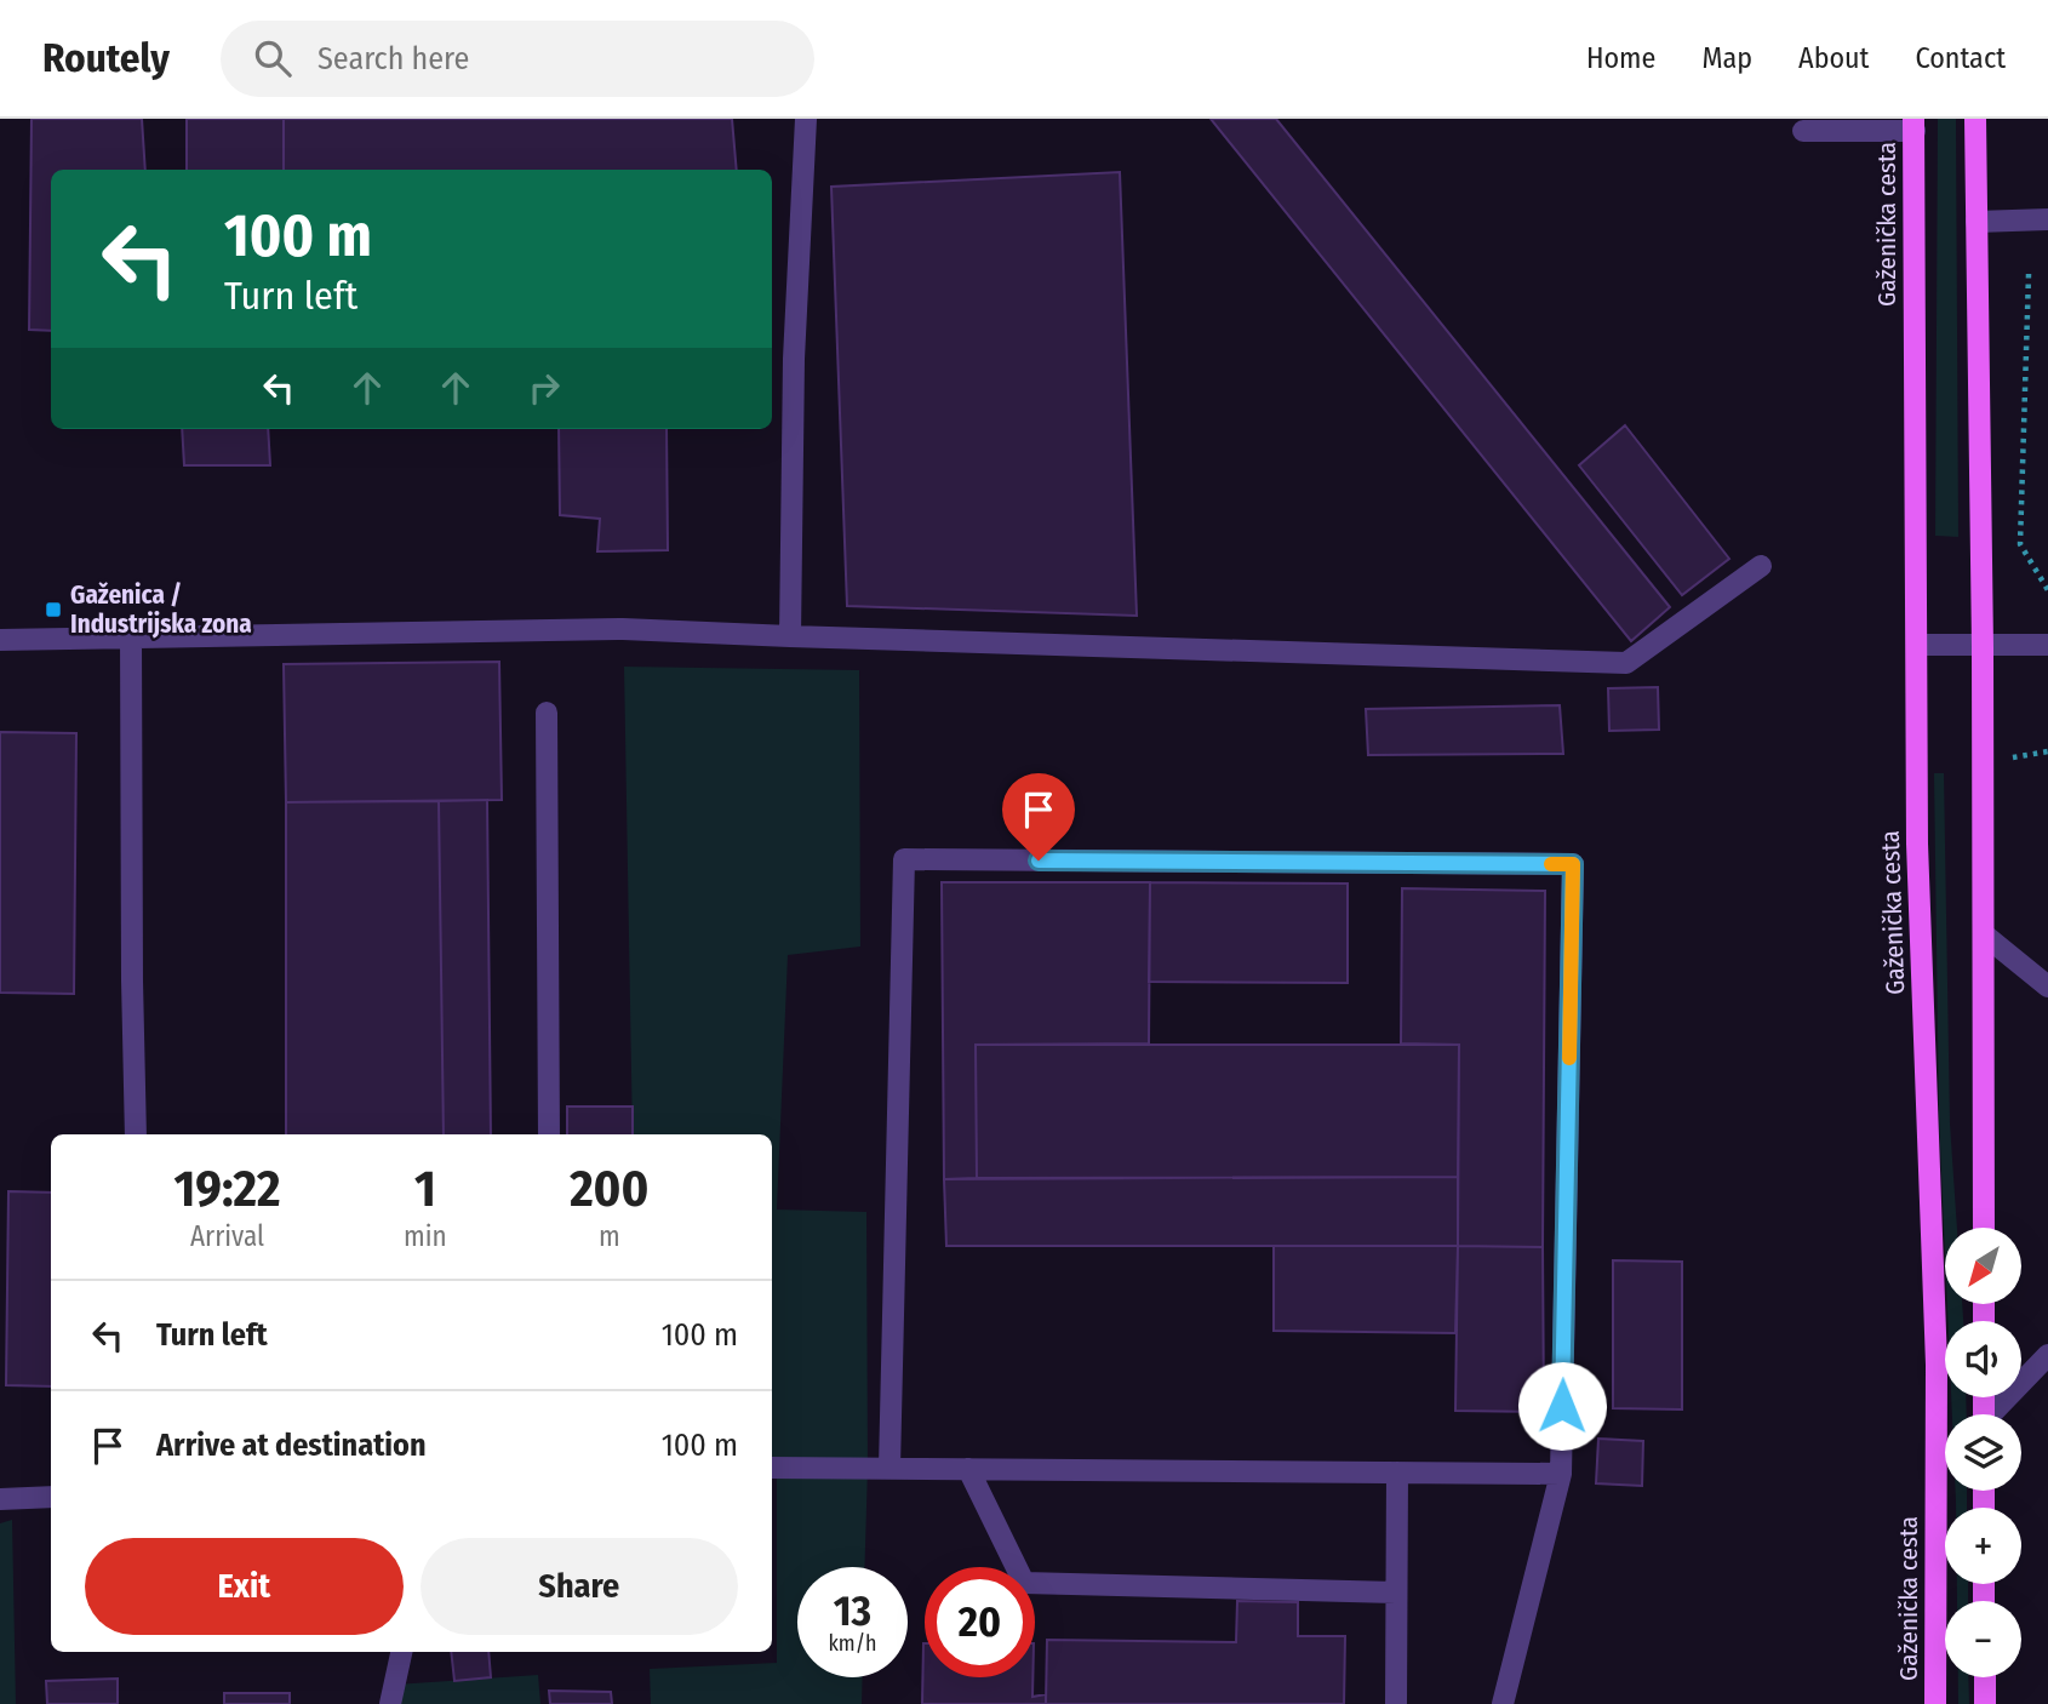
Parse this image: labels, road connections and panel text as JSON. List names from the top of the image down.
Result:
{
  "streets": {
    "main road": ["Gaženička cesta"]
  },
  "places": {
    "transit": ["Gaženica / Industrijska zona"]
  },
  "north": "bottom left",
  "page": {
    "header": "Routely",
    "search": "Search here",
    "nav": [
      "Home",
      "Map",
      "About",
      "Contact"
    ],
    "turn": ["100 m", "Turn left"],
    "eta": [
      "19:22",
      "Arrival",
      "1",
      "min",
      "200",
      "m"
    ],
    "map_buttons": ["+", "−"],
    "list": [
      {
        "name": "Turn left",
        "value": "100 m"
      },
      {
        "name": "Arrive at destination",
        "value": "100 m"
      }
    ],
    "buttons": ["Exit", "Share"],
    "speed": "13 km/h",
    "limit": "20"
  }
}
